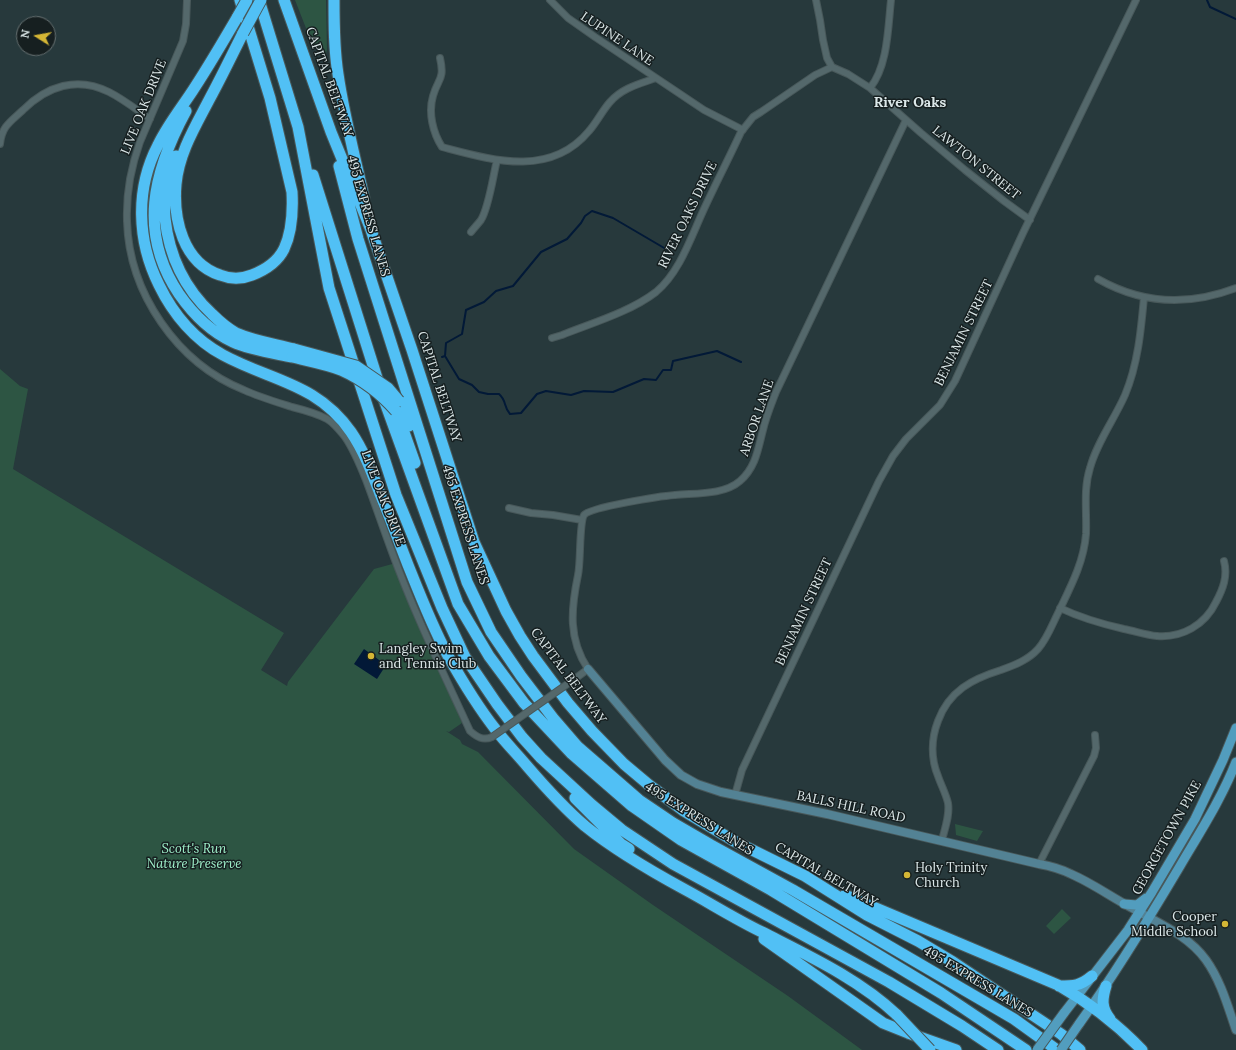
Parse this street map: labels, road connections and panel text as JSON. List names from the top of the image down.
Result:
{
  "streets": {
    "highway": ["CAPITAL BELTWAY", "495 EXPRESS LANES"],
    "main road": ["GEORGETOWN PIKE"],
    "street": [
      "LUPINE LANE",
      "LIVE OAK DRIVE",
      "LAWTON STREET",
      "RIVER OAKS DRIVE",
      "BENJAMIN STREET",
      "ARBOR LANE",
      "BALLS HILL ROAD"
    ]
  },
  "crossings": [
    ["CAPITAL BELTWAY", "495 EXPRESS LANES"],
    ["LIVE OAK DRIVE", "BALLS HILL ROAD"],
    ["LAWTON STREET", "BENJAMIN STREET"],
    ["LAWTON STREET", "ARBOR LANE"],
    ["BENJAMIN STREET", "BALLS HILL ROAD"],
    ["ARBOR LANE", "BALLS HILL ROAD"],
    ["BALLS HILL ROAD", "GEORGETOWN PIKE"]
  ],
  "districts": ["River Oaks"],
  "parks": ["Scott's Run Nature Preserve"],
  "places": ["Langley Swim and Tennis Club", "Holy Trinity Church", "Cooper Middle School"],
  "north": "left"
}
